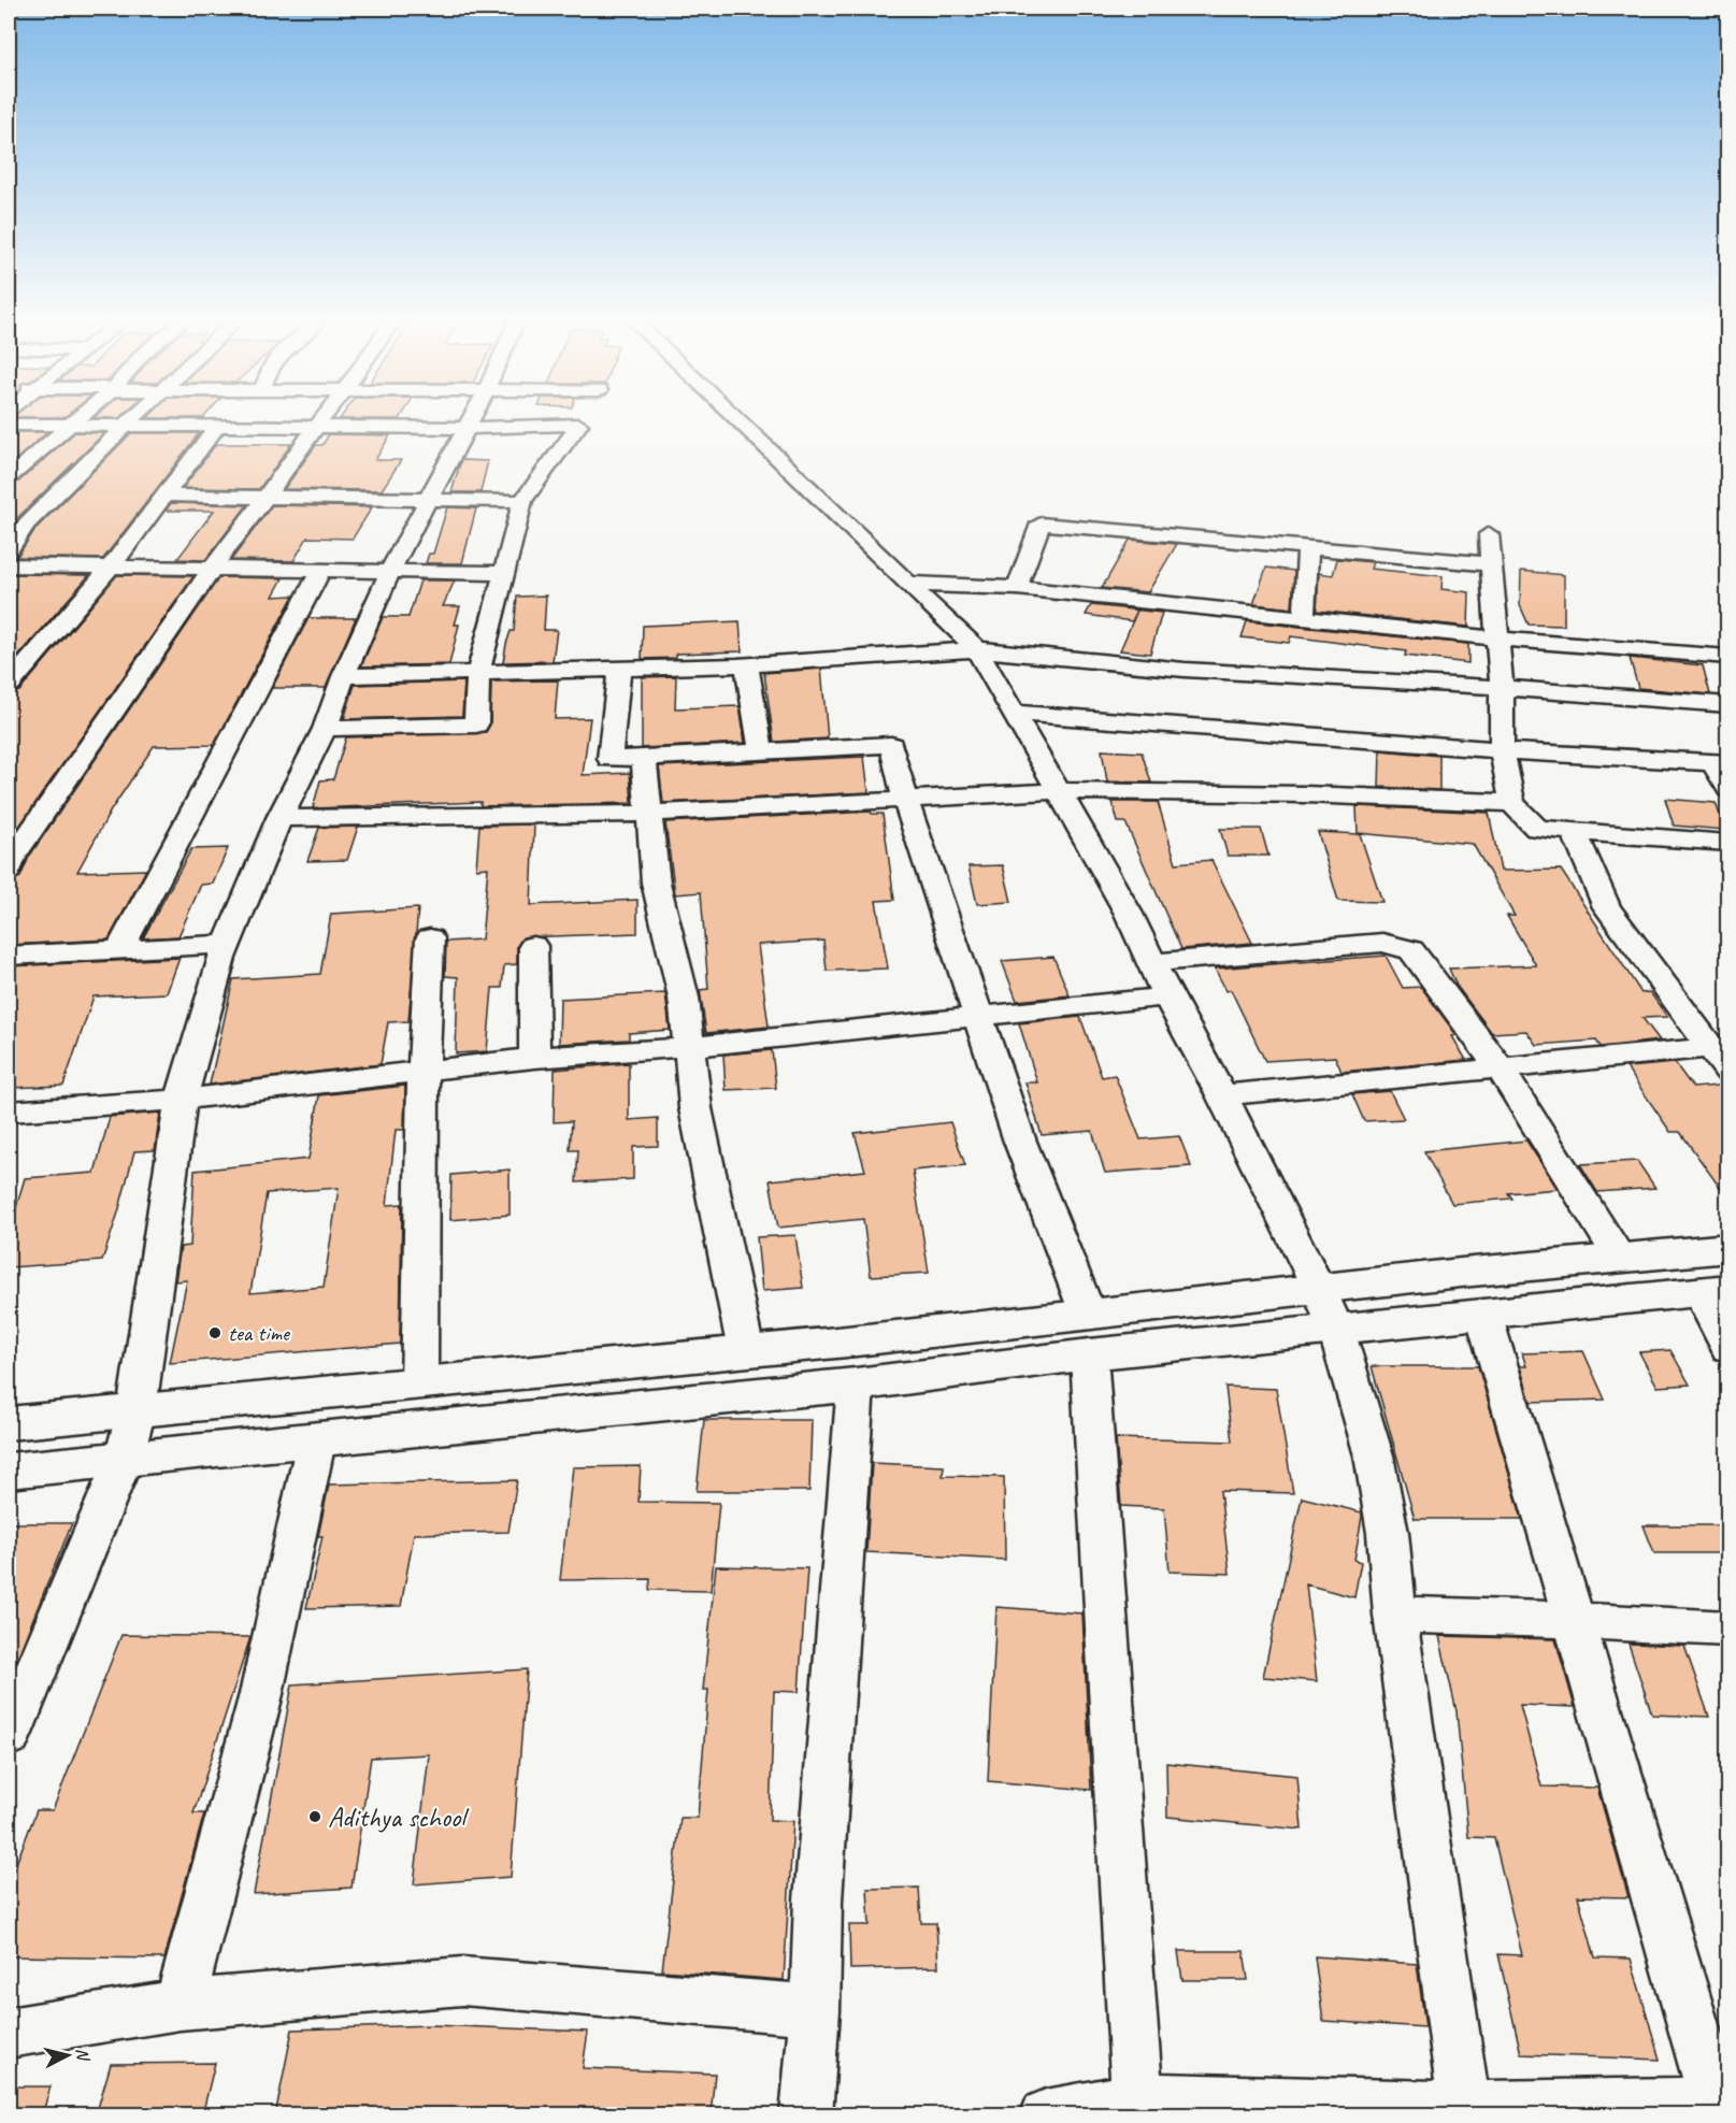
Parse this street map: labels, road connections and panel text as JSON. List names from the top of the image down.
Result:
{
  "places": ["tea time", "Adithya school"],
  "north": "right"
}
